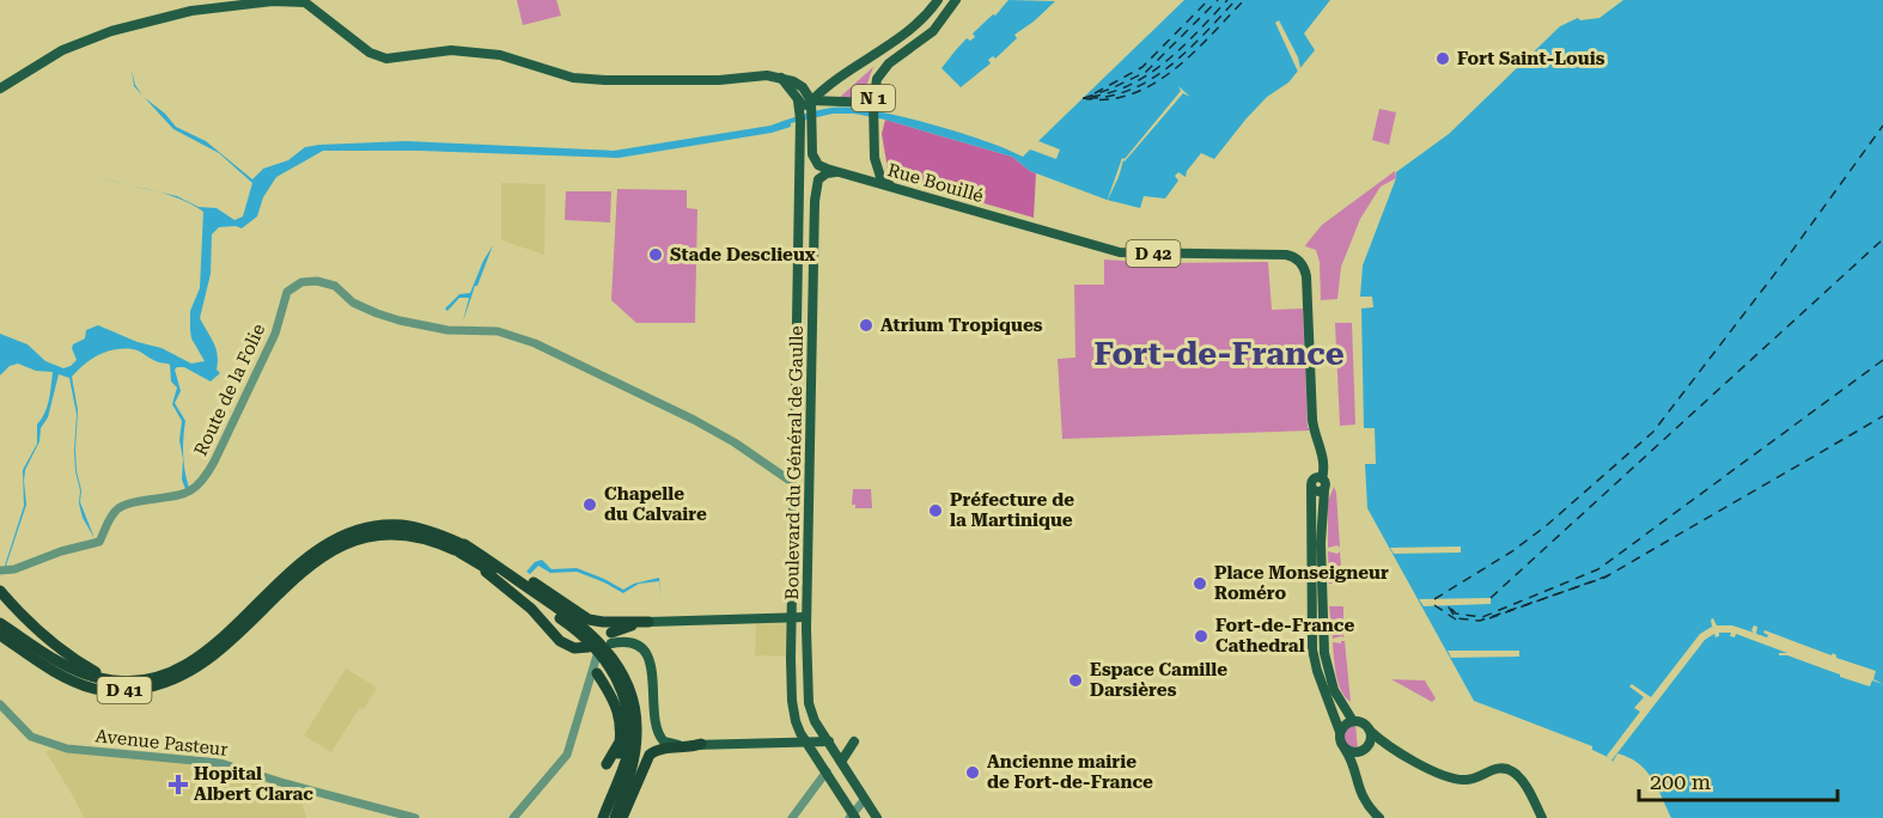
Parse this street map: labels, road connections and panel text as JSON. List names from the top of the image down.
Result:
{
  "streets": {
    "highway": ["D 41"],
    "main road": [
      "N 1",
      "Rue Bouillé",
      "D 42",
      "Boulevard du Général de Gaulle"
    ],
    "street": ["Route de la Folie", "Avenue Pasteur"]
  },
  "crossings": [
    ["N 1", "Boulevard du Général de Gaulle"],
    ["Rue Bouillé", "Boulevard du Général de Gaulle"],
    ["Route de la Folie", "Boulevard du Général de Gaulle"]
  ],
  "districts": ["Fort-de-France"],
  "places": {
    "other": [
      "Fort Saint-Louis",
      "Stade Desclieux",
      "Atrium Tropiques",
      "Chapelle du Calvaire",
      "Préfecture de la Martinique",
      "Place Monseigneur Roméro",
      "Fort-de-France Cathedral",
      "Espace Camille Darsières",
      "Ancienne mairie de Fort-de-France"
    ],
    "health": ["Hopital Albert Clarac"]
  },
  "scale_bar": "200 m"
}
